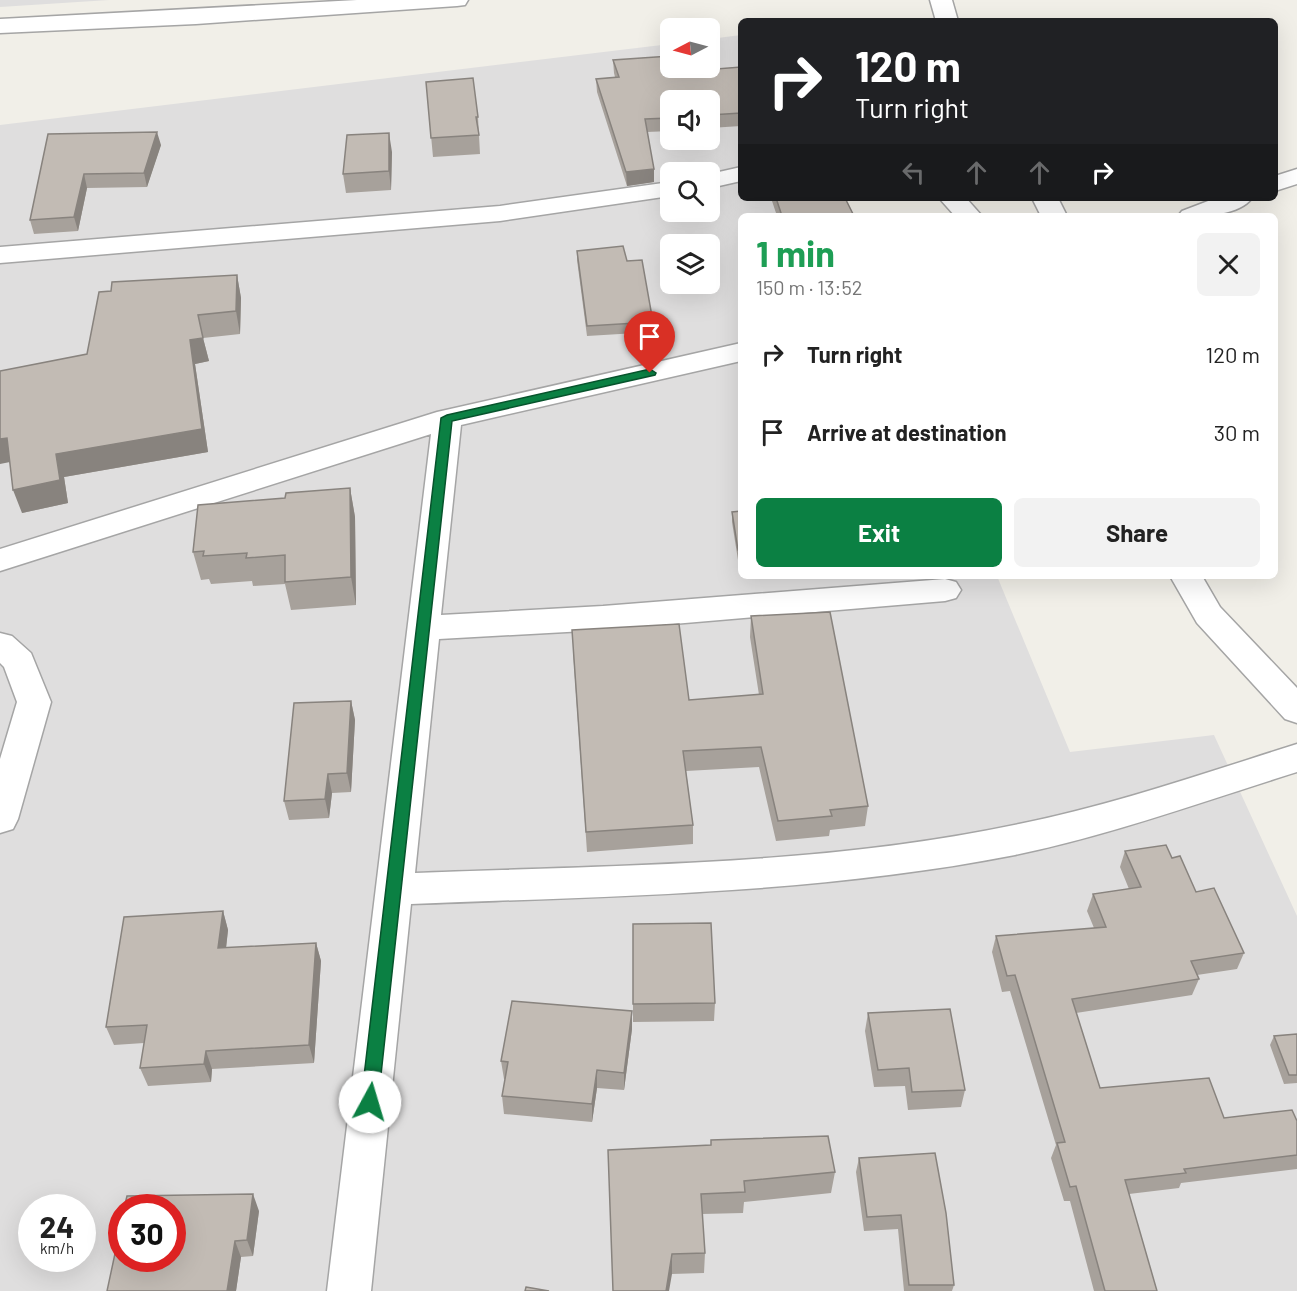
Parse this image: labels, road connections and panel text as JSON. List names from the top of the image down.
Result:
{
  "north": "left",
  "page": {
    "turn": ["120 m", "Turn right"],
    "heading": ["1 min", "150 m · 13:52"],
    "list": [
      {
        "name": "Turn right",
        "value": "120 m"
      },
      {
        "name": "Arrive at destination",
        "value": "30 m"
      }
    ],
    "buttons": ["Exit", "Share"],
    "speed": "24 km/h",
    "limit": "30"
  }
}
